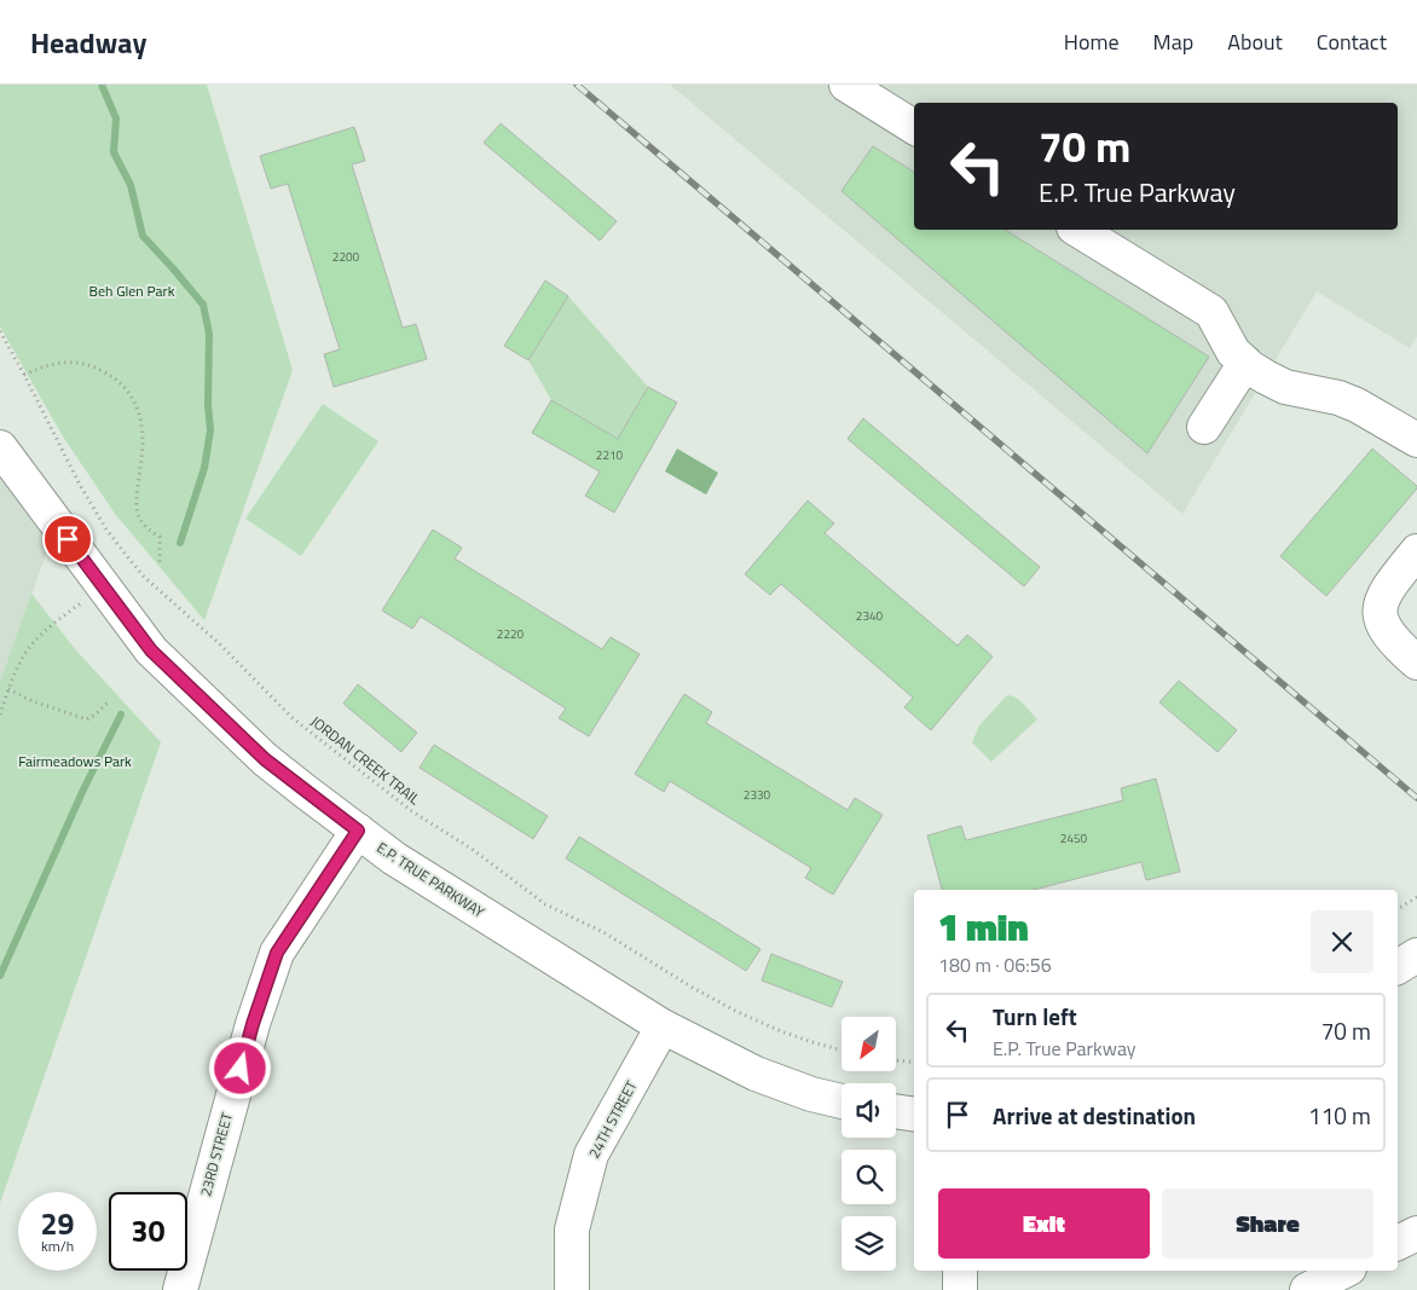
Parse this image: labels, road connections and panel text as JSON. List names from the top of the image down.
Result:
{
  "streets": {
    "main road": ["E.P. TRUE PARKWAY", "24TH STREET", "23RD STREET"],
    "path": ["JORDAN CREEK TRAIL"]
  },
  "crossings": [
    ["E.P. TRUE PARKWAY", "24TH STREET"],
    ["E.P. TRUE PARKWAY", "23RD STREET"]
  ],
  "parks": ["Beh Glen Park", "Fairmeadows Park"],
  "house_numbers": [
    "2200",
    "2210",
    "2340",
    "2220",
    "2330",
    "2450"
  ],
  "north": "bottom left",
  "page": {
    "header": "Headway",
    "nav": [
      "Home",
      "Map",
      "About",
      "Contact"
    ],
    "turn": ["70 m", "E.P. True Parkway"],
    "heading": ["1 min", "180 m · 06:56"],
    "list": [
      {
        "name": "Turn left",
        "note": "E.P. True Parkway",
        "value": "70 m"
      },
      {
        "name": "Arrive at destination",
        "value": "110 m"
      }
    ],
    "buttons": ["Exit", "Share"],
    "speed": "29 km/h",
    "limit": "30"
  }
}
